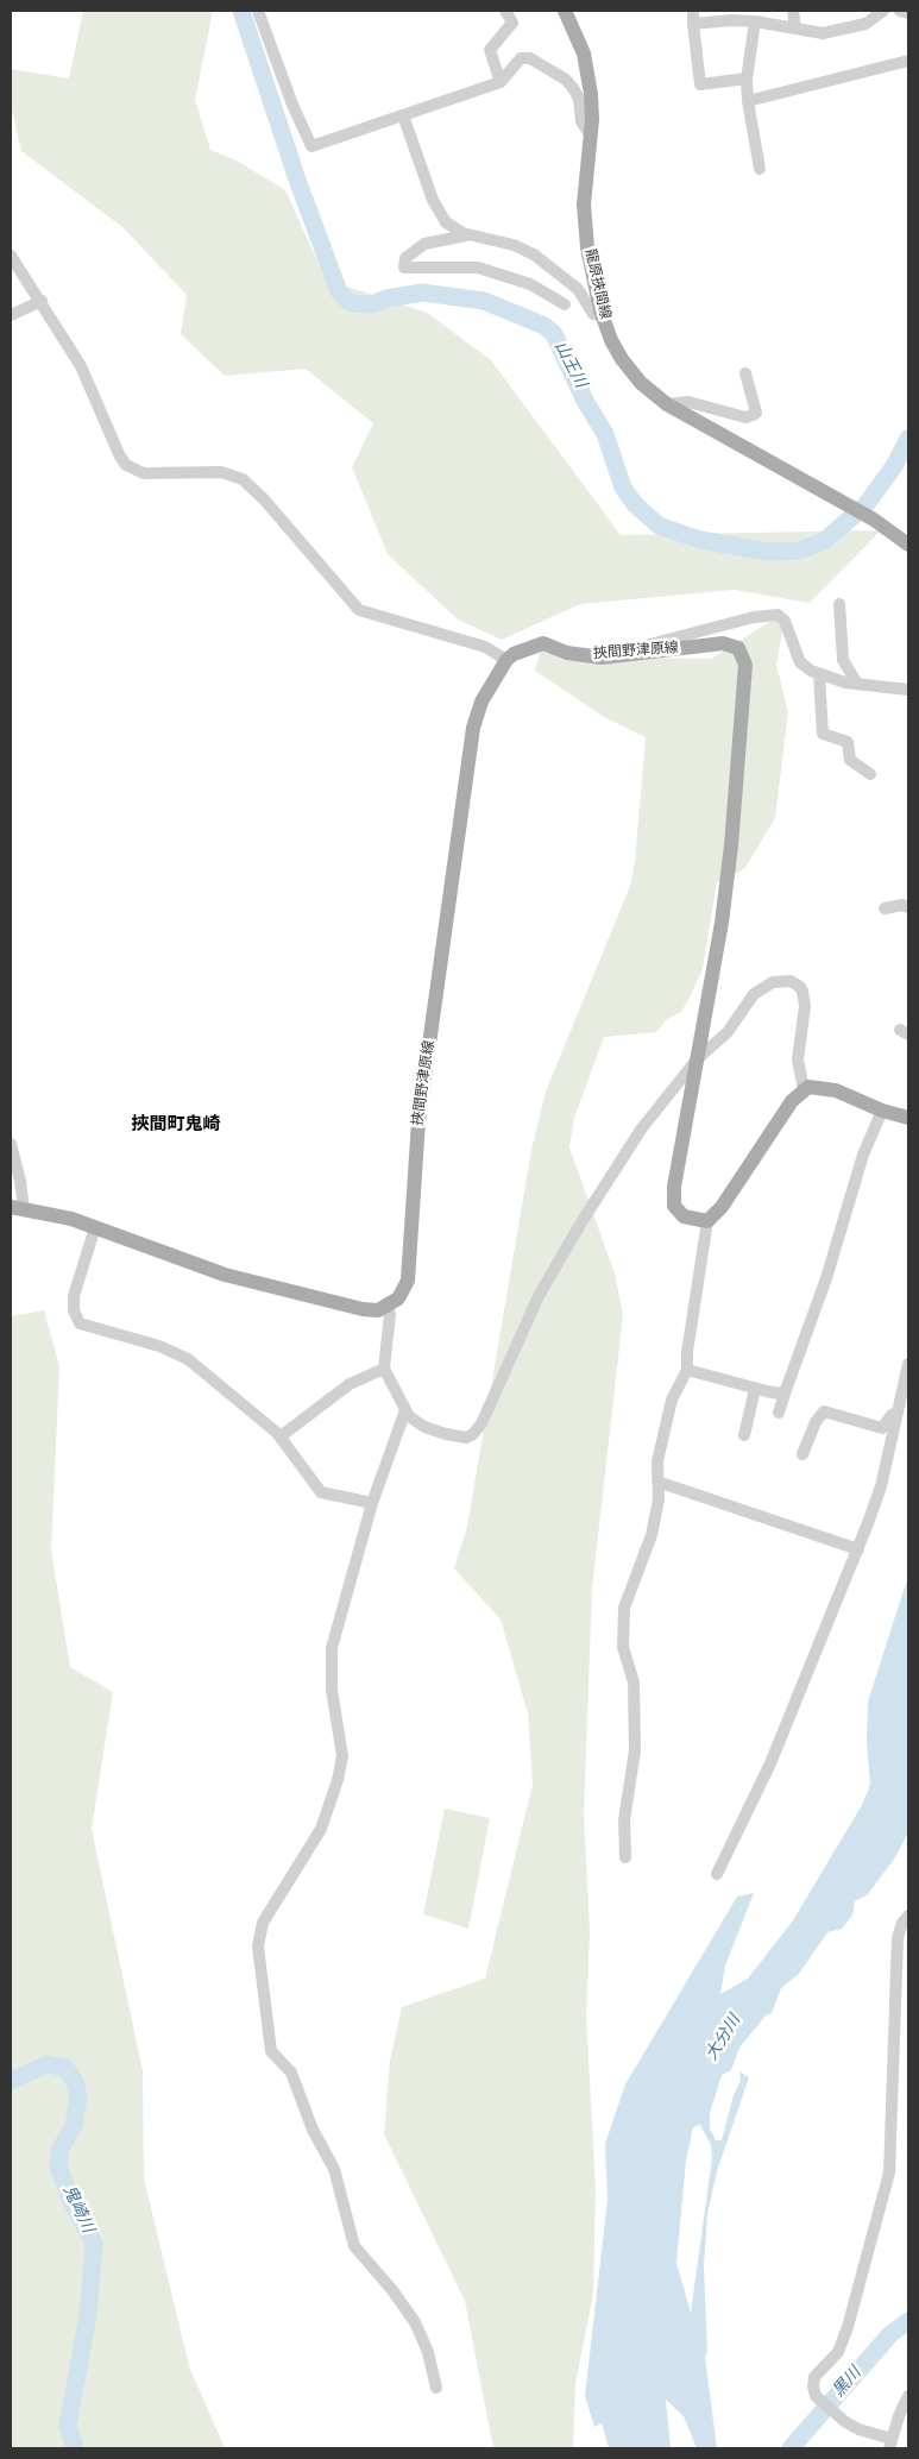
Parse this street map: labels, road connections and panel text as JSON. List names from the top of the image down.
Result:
{
  "streets": {
    "main road": ["龍原挾間線", "挾間野津原線"]
  },
  "districts": ["挾間町鬼崎"],
  "water": [
    "山王川",
    "大分川",
    "鬼崎川",
    "黒川"
  ]
}
